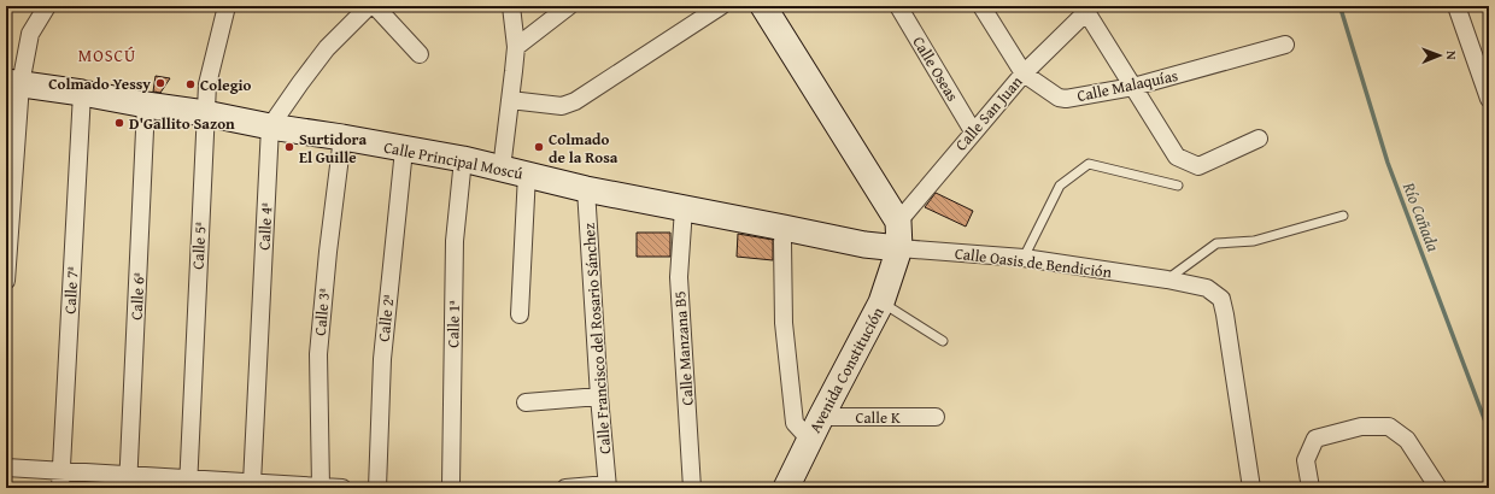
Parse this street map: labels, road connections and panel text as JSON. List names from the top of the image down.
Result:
{
  "streets": {
    "street": [
      "Calle Oseas",
      "Calle Malaquías",
      "Calle San Juan",
      "Calle Principal Moscú",
      "Calle 4ª",
      "Calle 5ª",
      "Calle Oasis de Bendición",
      "Calle 7ª",
      "Calle 6ª",
      "Calle 3ª",
      "Calle 2ª",
      "Calle 1ª",
      "Calle Francisco del Rosario Sánchez",
      "Calle Manzana B5",
      "Avenida Constitución",
      "Calle K"
    ]
  },
  "crossings": [
    ["Calle Oseas", "Calle San Juan"],
    ["Calle Malaquías", "Calle San Juan"],
    ["Calle Principal Moscú", "Calle 4ª"],
    ["Calle Principal Moscú", "Calle 5ª"],
    ["Calle Principal Moscú", "Calle Oasis de Bendición"],
    ["Calle Principal Moscú", "Calle 7ª"],
    ["Calle Principal Moscú", "Calle 6ª"],
    ["Calle Principal Moscú", "Calle 3ª"],
    ["Calle Principal Moscú", "Calle 2ª"],
    ["Calle Principal Moscú", "Calle 1ª"],
    ["Calle Principal Moscú", "Calle Francisco del Rosario Sánchez"],
    ["Calle Principal Moscú", "Calle Manzana B5"],
    ["Calle Principal Moscú", "Avenida Constitución"],
    ["Calle Oasis de Bendición", "Avenida Constitución"],
    ["Avenida Constitución", "Calle K"]
  ],
  "districts": ["MOSCÚ"],
  "water": ["Río Cañada"],
  "places": [
    "Colmado Yessy",
    "Colegio",
    "D'Gallito Sazon",
    "Surtidora El Guille",
    "Colmado de la Rosa"
  ],
  "north": "right"
}
